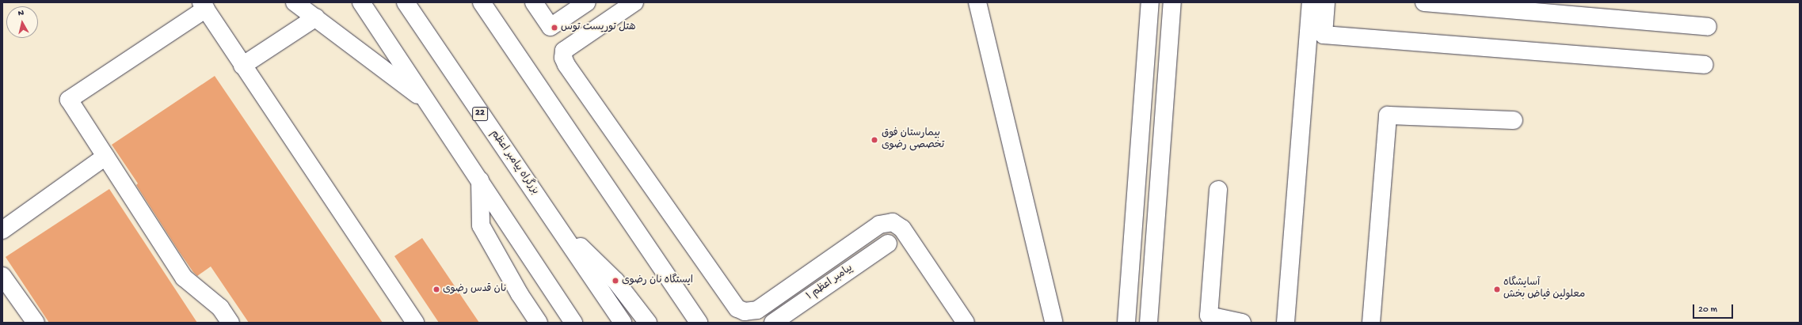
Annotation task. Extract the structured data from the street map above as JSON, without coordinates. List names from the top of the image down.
{
  "streets": {
    "main road": ["22", "بزرگراه پیامبر اعظم", "پیامبر اعظم ۱"]
  },
  "places": [
    "هتل توریست توس",
    "بیمارستان فوق تخصصی رضوی",
    "ایستگاه نان رضوی",
    "نان قدس رضوی",
    "آسایشگاه معلولین فیاض بخش"
  ],
  "scale_bar": "20 m",
  "north": "top"
}
